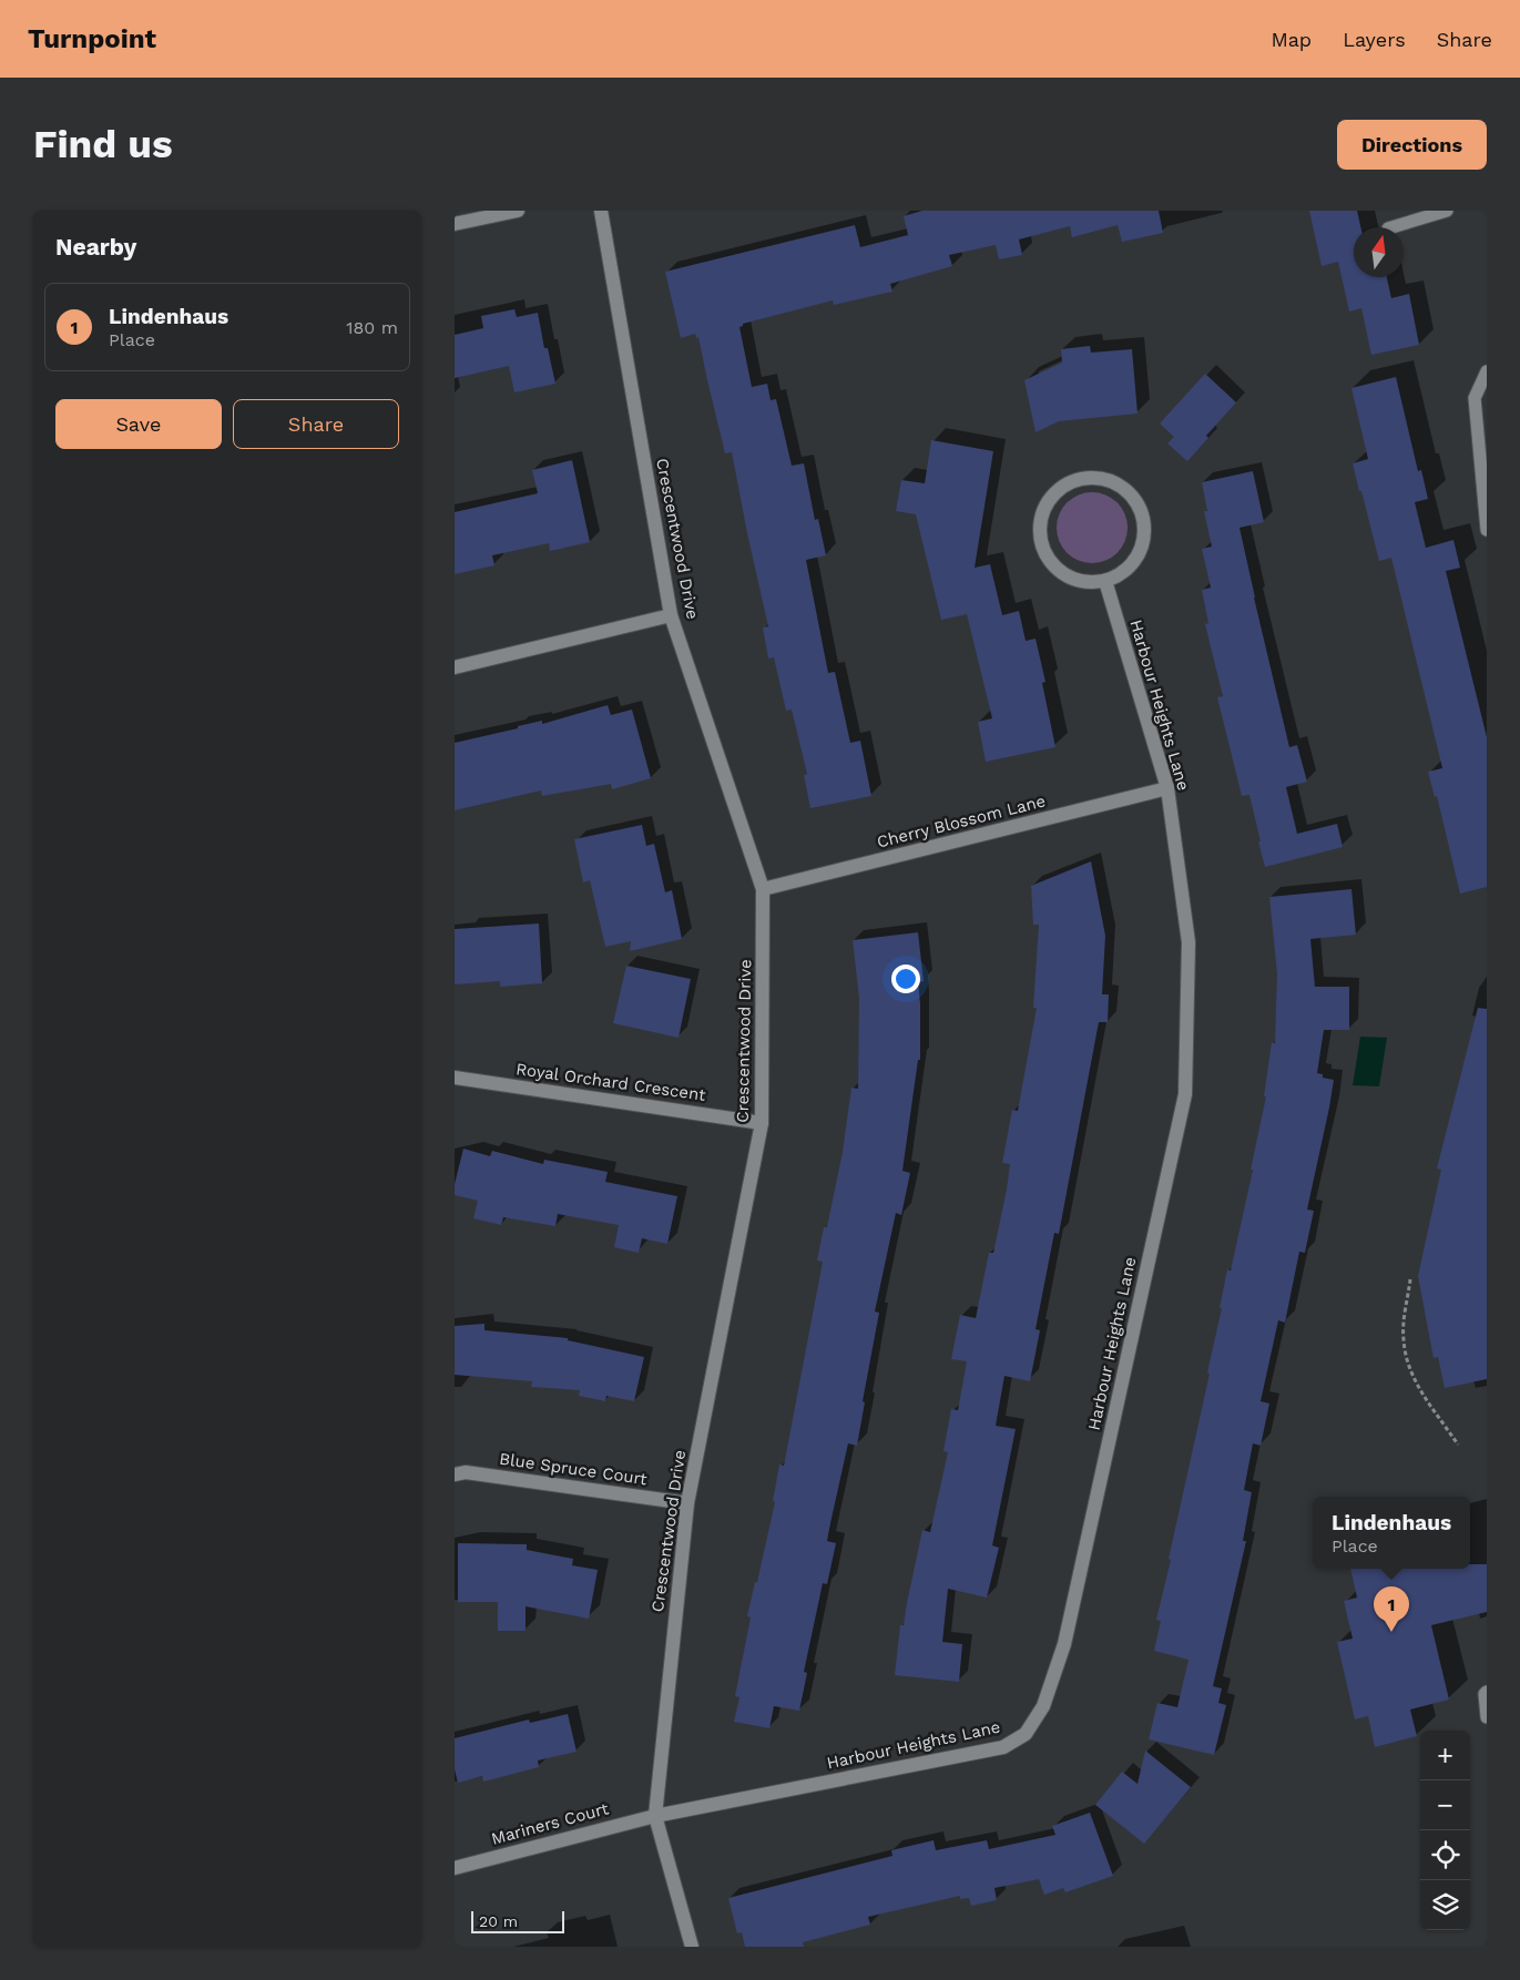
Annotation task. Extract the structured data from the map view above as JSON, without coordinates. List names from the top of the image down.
{
  "streets": {
    "street": [
      "Crescentwood Drive",
      "Harbour Heights Lane",
      "Cherry Blossom Lane",
      "Royal Orchard Crescent",
      "Blue Spruce Court",
      "Mariners Court"
    ]
  },
  "crossings": [
    ["Crescentwood Drive", "Harbour Heights Lane"],
    ["Crescentwood Drive", "Cherry Blossom Lane"],
    ["Crescentwood Drive", "Royal Orchard Crescent"],
    ["Crescentwood Drive", "Blue Spruce Court"],
    ["Crescentwood Drive", "Mariners Court"],
    ["Harbour Heights Lane", "Cherry Blossom Lane"],
    ["Harbour Heights Lane", "Mariners Court"]
  ],
  "scale_bar": "20 m",
  "north": "top",
  "page": {
    "header": "Turnpoint",
    "nav": ["Map", "Layers", "Share"],
    "buttons": [
      "Directions",
      ["Save", "Share"]
    ],
    "title": "Find us",
    "heading": "Nearby",
    "list": [
      {
        "mark": "1",
        "name": "Lindenhaus",
        "note": "Place",
        "value": "180 m"
      }
    ],
    "popup": ["Lindenhaus", "Place"],
    "pins": "1",
    "map_buttons": ["+", "−"],
    "scale": "20 m"
  }
}
